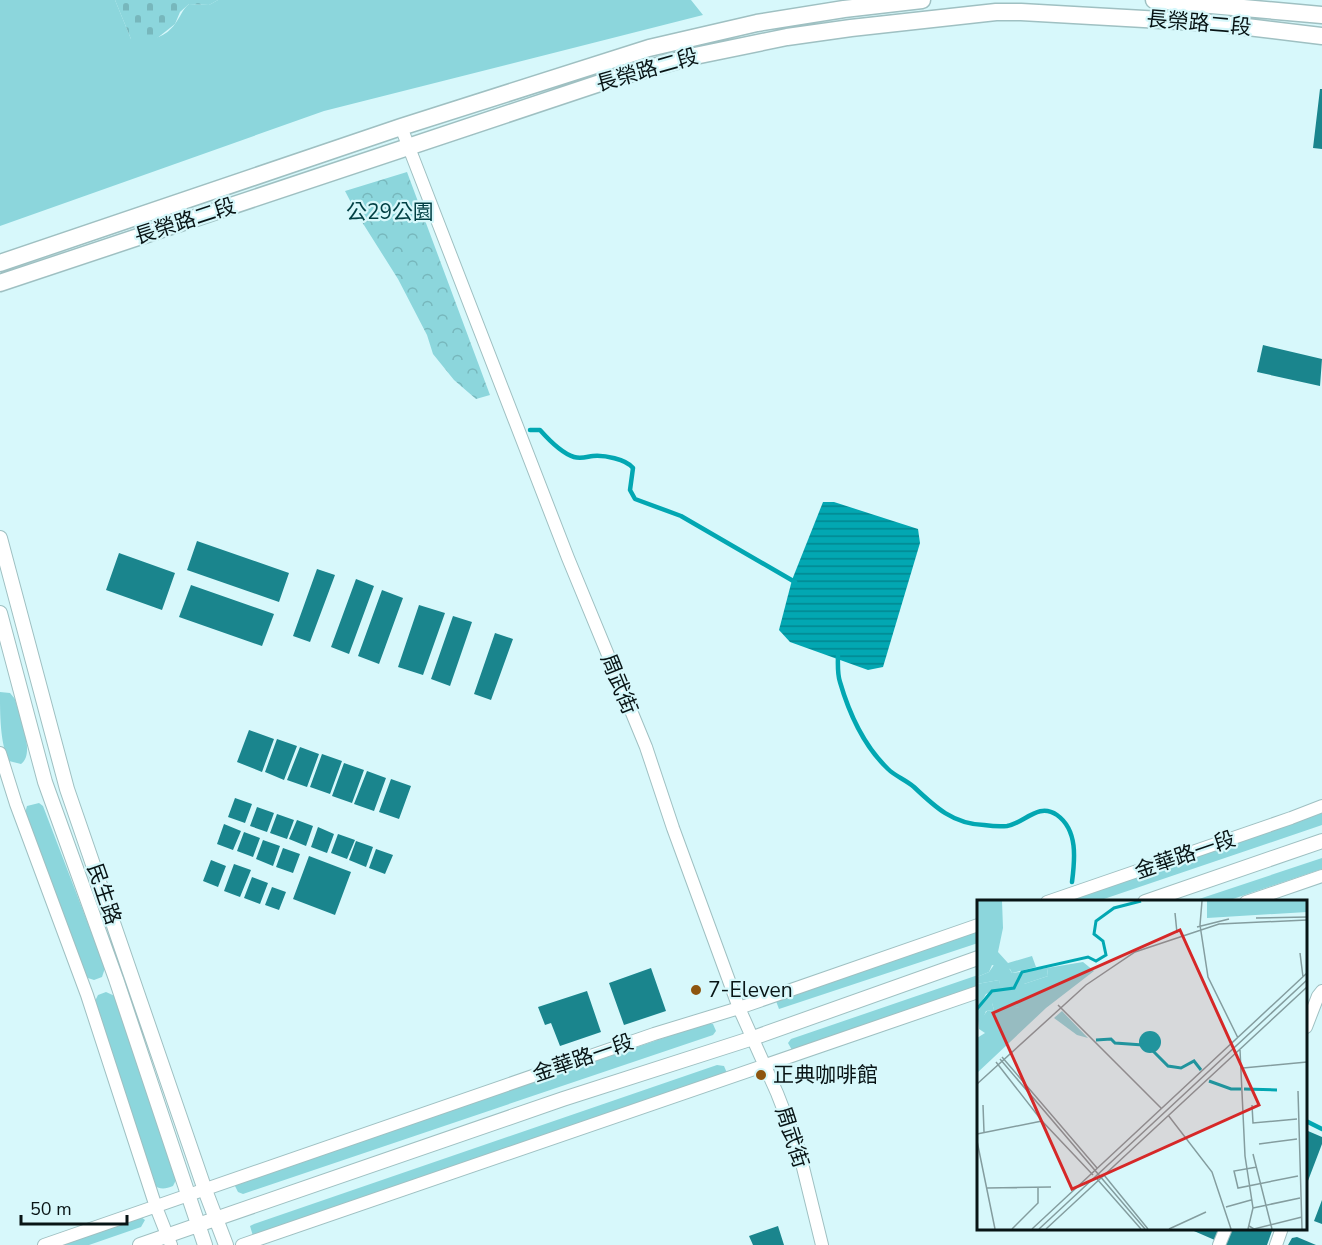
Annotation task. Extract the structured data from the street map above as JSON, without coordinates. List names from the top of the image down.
{
  "streets": {
    "main road": ["長榮路二段"],
    "street": ["周武街", "金華路一段", "民生路"]
  },
  "crossings": [
    ["長榮路二段", "周武街"],
    ["周武街", "金華路一段"],
    ["金華路一段", "民生路"]
  ],
  "parks": ["公29公園"],
  "places": ["7-Eleven", "正典咖啡館"],
  "scale_bar": "50 m"
}
